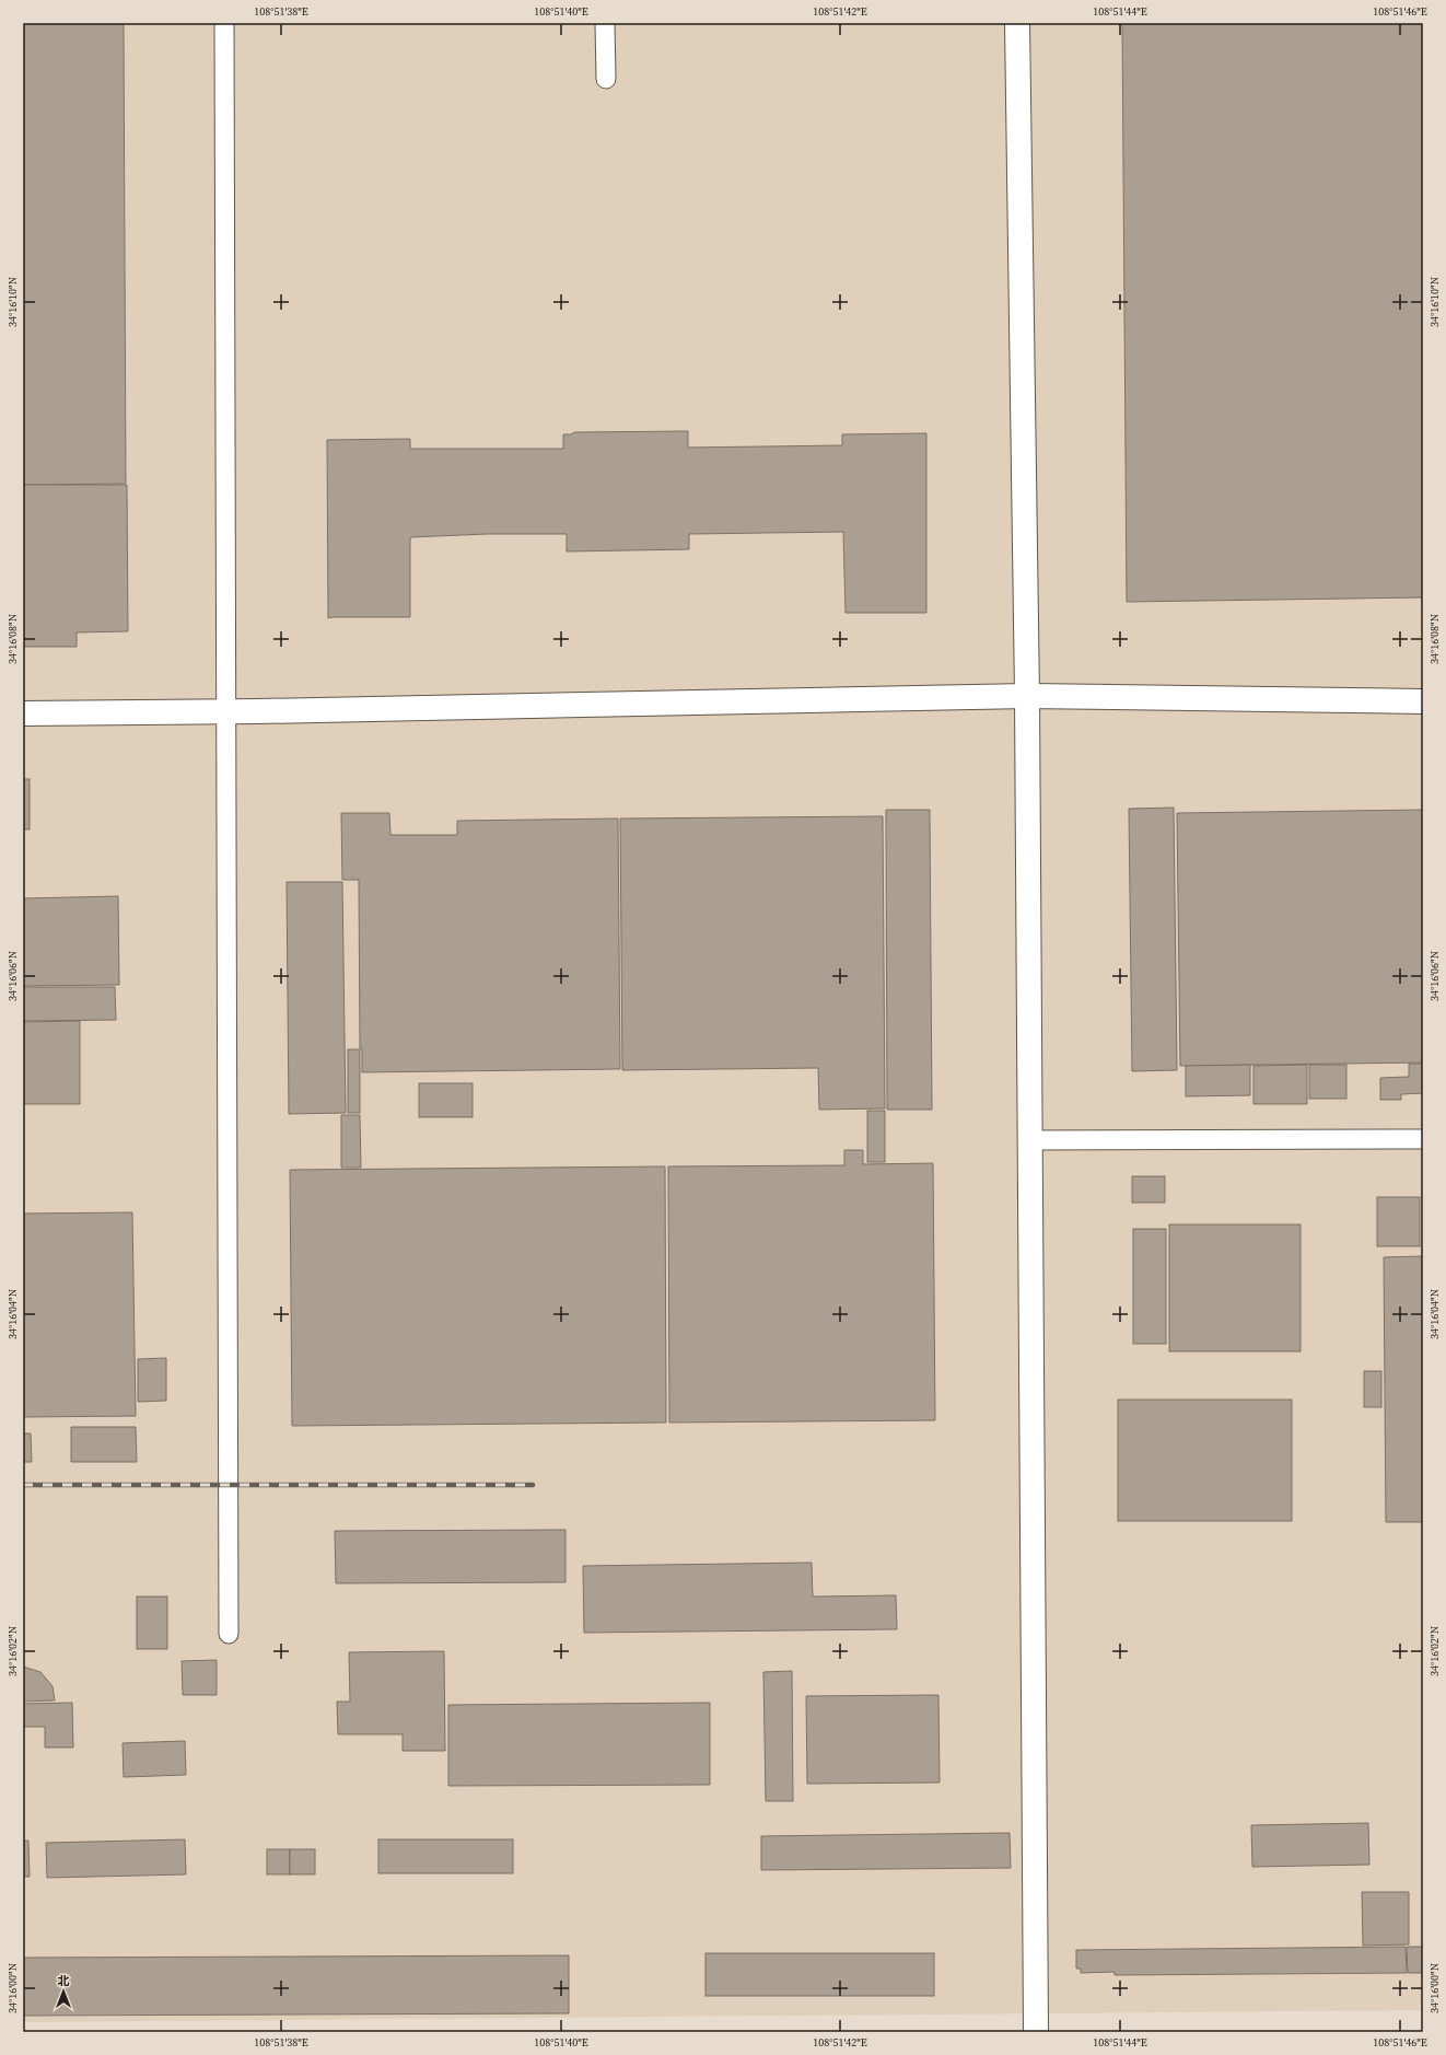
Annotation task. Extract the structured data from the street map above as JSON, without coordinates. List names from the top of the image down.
{
  "north": "top",
  "coordinates": [
    "108°51'38\"E",
    "108°51'40\"E",
    "108°51'42\"E",
    "108°51'44\"E",
    "108°51'46\"E",
    "34°16'10\"N",
    "34°16'08\"N",
    "34°16'06\"N",
    "34°16'04\"N",
    "34°16'02\"N",
    "34°16'00\"N"
  ]
}
